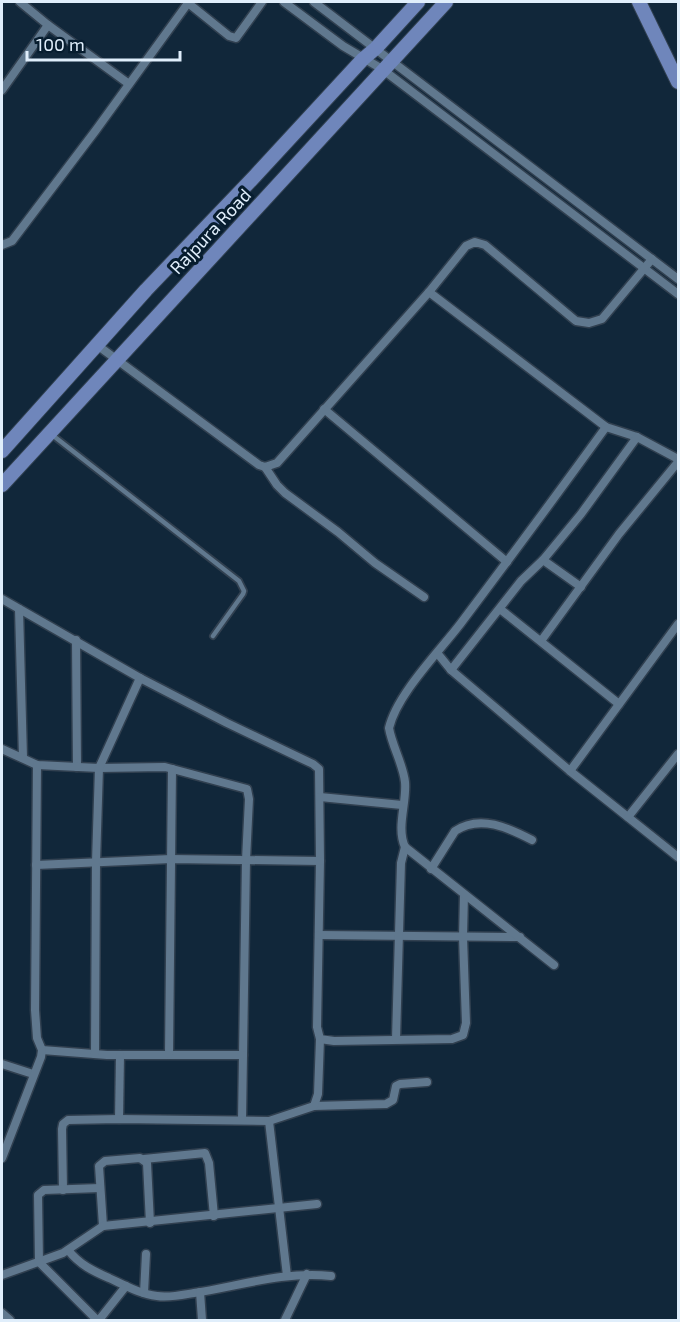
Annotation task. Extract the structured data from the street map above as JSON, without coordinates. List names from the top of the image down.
{
  "streets": {
    "main road": ["Rajpura Road"]
  },
  "scale_bar": "100 m"
}
